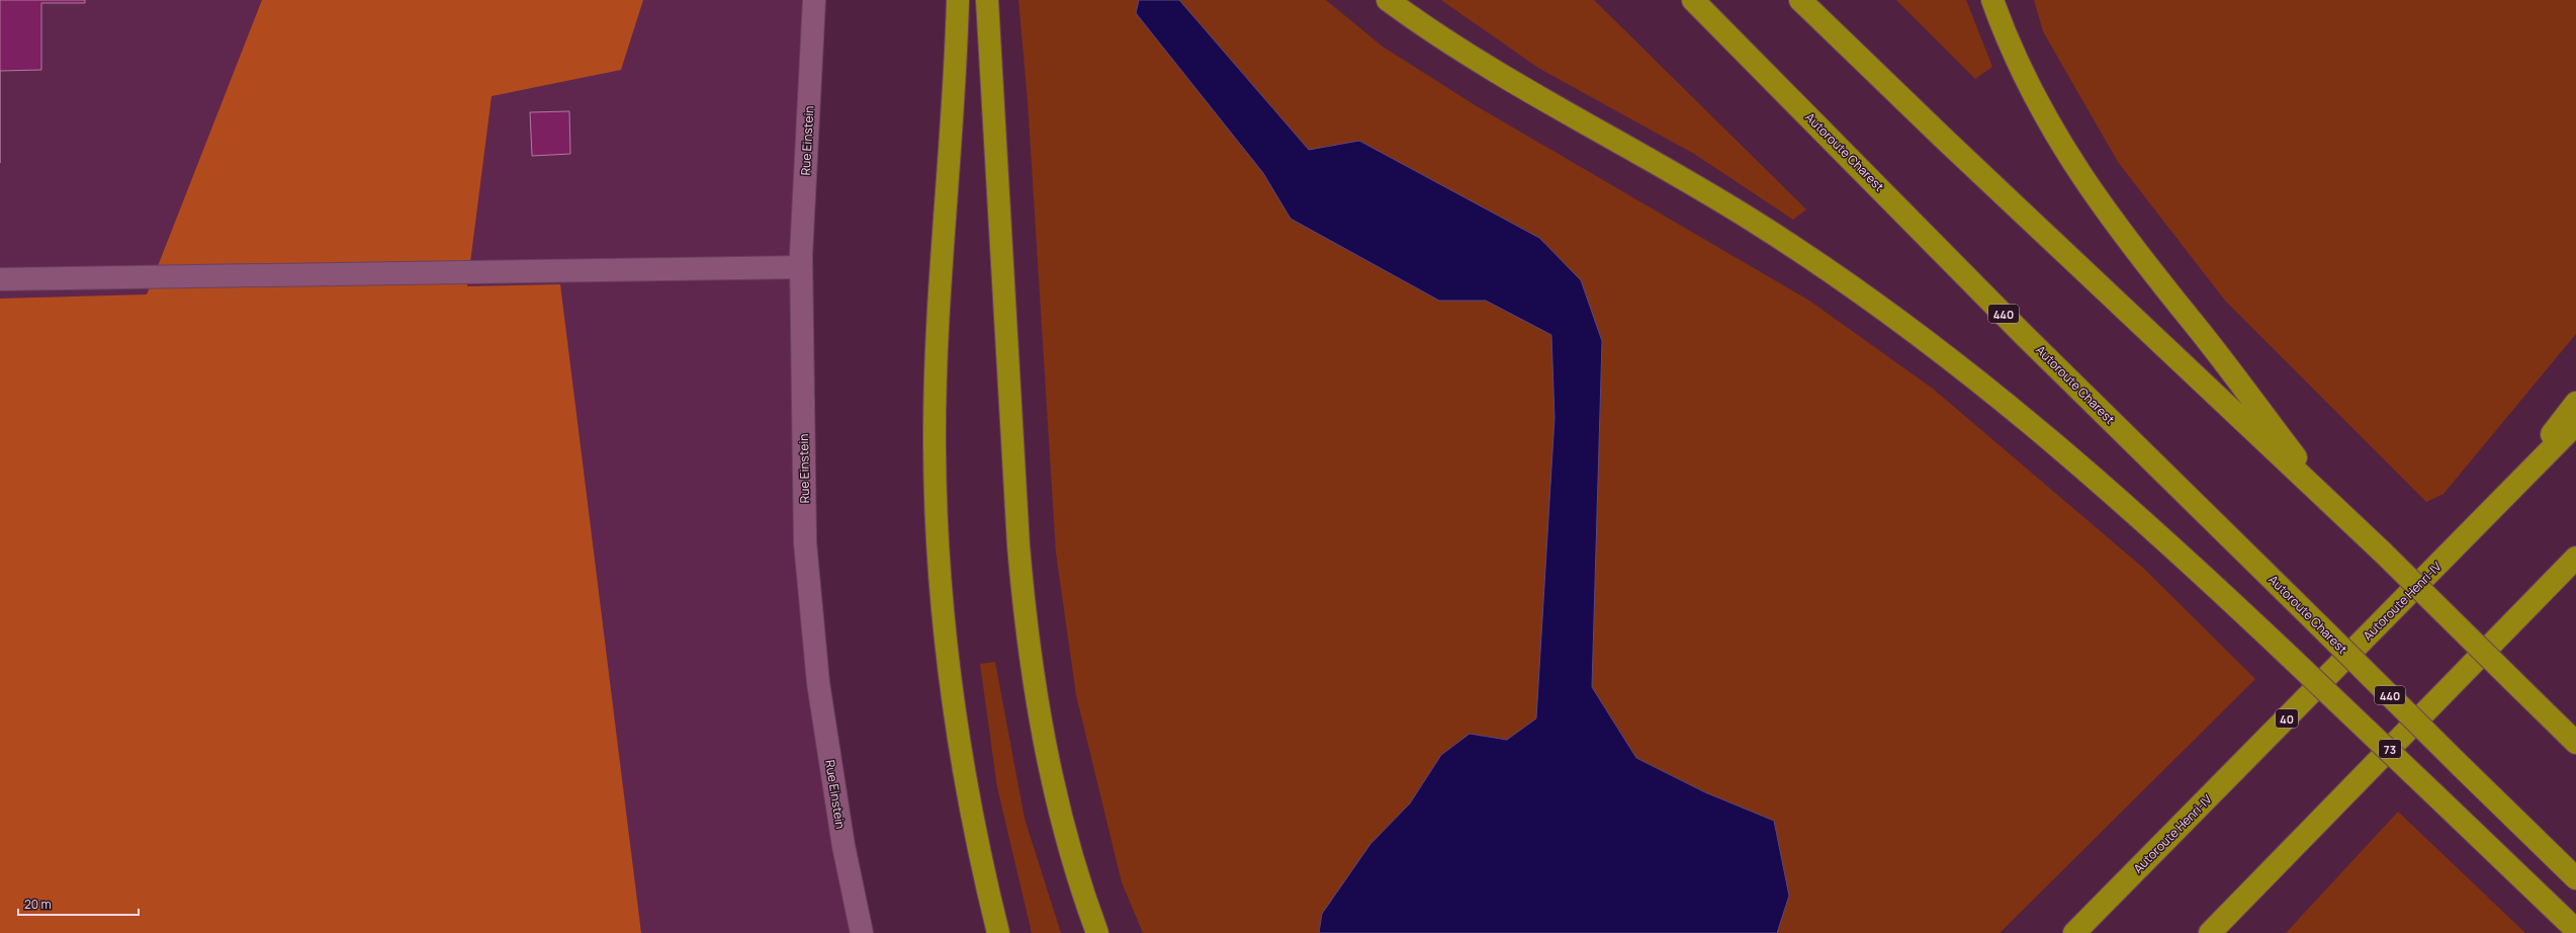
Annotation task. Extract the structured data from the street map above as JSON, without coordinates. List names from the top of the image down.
{
  "streets": {
    "highway": [
      "Autoroute Charest",
      "440",
      "Autoroute Henri-IV",
      "40",
      "73"
    ],
    "street": ["Rue Einstein"]
  },
  "scale_bar": "20 m"
}
